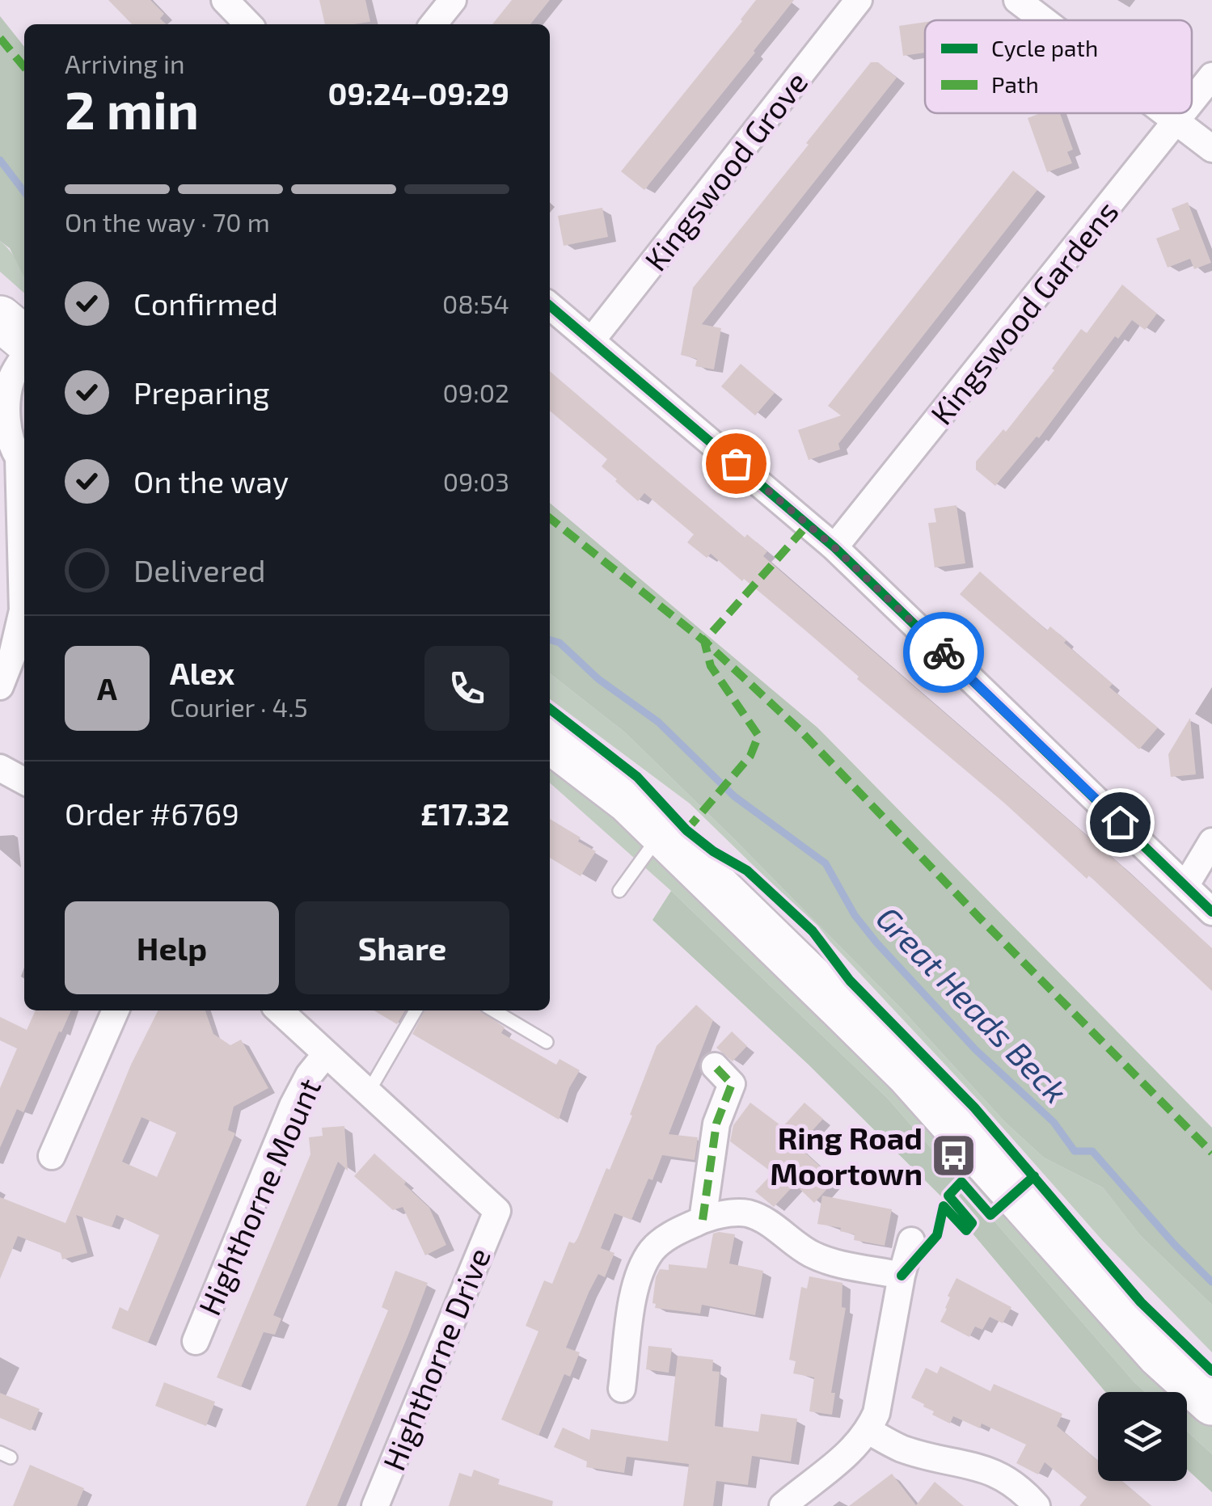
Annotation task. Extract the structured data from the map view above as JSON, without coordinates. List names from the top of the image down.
{
  "streets": {
    "street": [
      "Kingswood Grove",
      "Kingswood Gardens",
      "Highthorne Mount",
      "Highthorne Drive"
    ]
  },
  "water": ["Great Heads Beck"],
  "places": {
    "bus stop": ["Ring Road Moortown"]
  },
  "legend": ["Cycle path", "Path"],
  "page": {
    "heading": ["2 min", "Arriving in", "09:24–09:29"],
    "panel": [
      "Alex",
      "Courier · 4.5",
      "Order #6769",
      "£17.32"
    ],
    "bar": "On the way · 70 m",
    "list": [
      ["Confirmed", "08:54"],
      ["Preparing", "09:02"],
      ["On the way", "09:03"],
      "Delivered"
    ],
    "round": "A",
    "buttons": ["Help", "Share"]
  }
}
